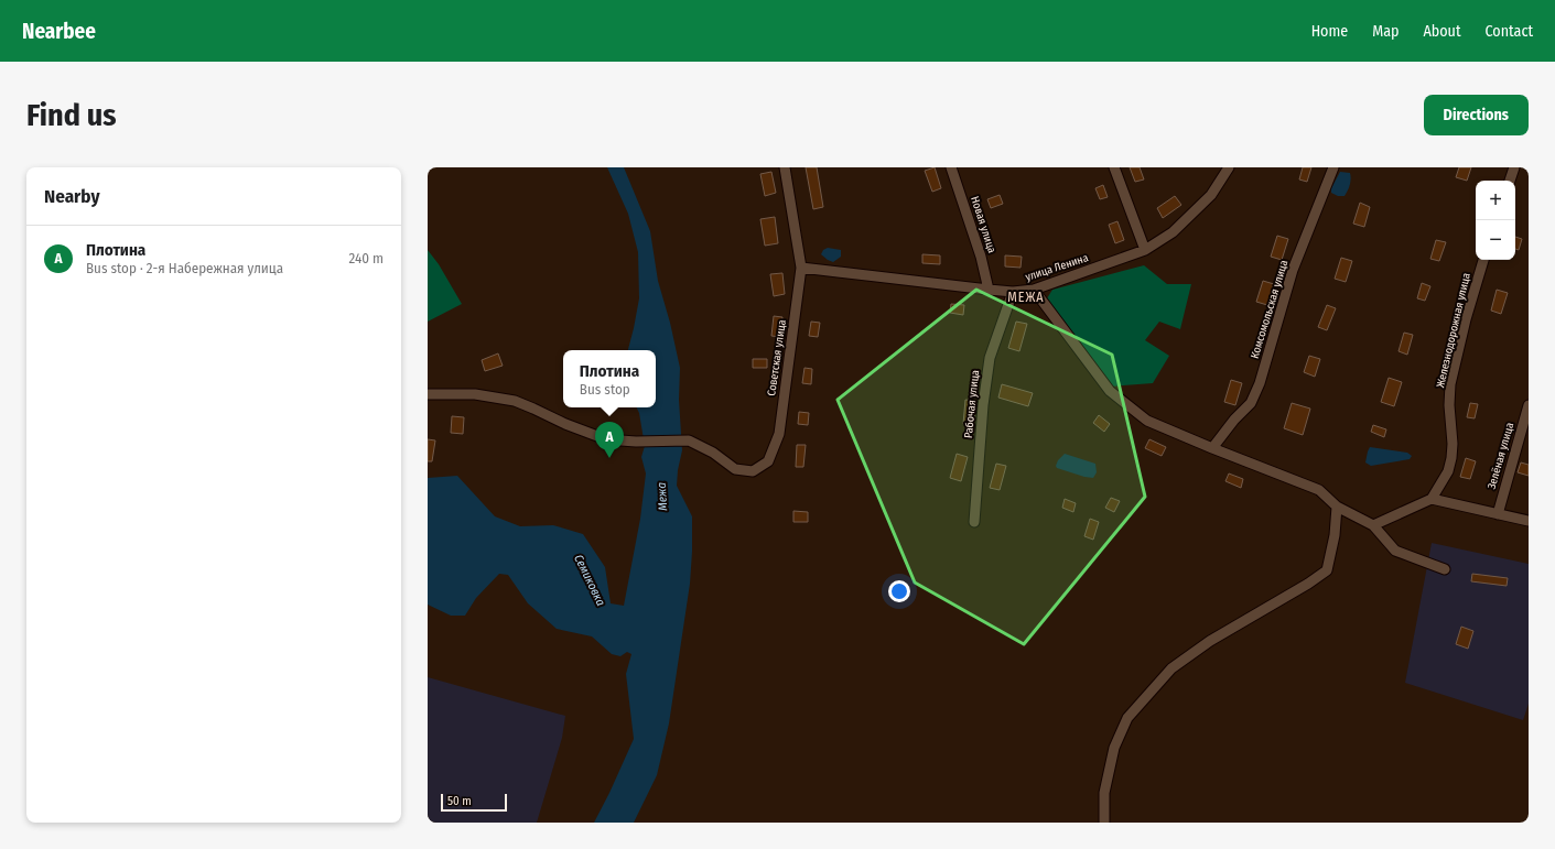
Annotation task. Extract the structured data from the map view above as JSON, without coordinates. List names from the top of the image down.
{
  "streets": {
    "street": [
      "Новая улица",
      "улица Ленина",
      "Комсомольская улица",
      "Железнодорожная улица",
      "Советская улица",
      "Рабочая улица",
      "Зелёная улица"
    ]
  },
  "crossings": [
    ["Новая улица", "улица Ленина"],
    ["улица Ленина", "Советская улица"],
    ["улица Ленина", "Рабочая улица"]
  ],
  "districts": ["МЕЖА"],
  "water": ["Межа", "Семиковка"],
  "scale_bar": "50 m",
  "page": {
    "header": "Nearbee",
    "nav": [
      "Home",
      "Map",
      "About",
      "Contact"
    ],
    "buttons": "Directions",
    "title": "Find us",
    "heading": "Nearby",
    "map_buttons": ["+", "−"],
    "list": [
      {
        "mark": "A",
        "name": "Плотина",
        "note": "Bus stop · 2-я Набережная улица",
        "value": "240 m"
      }
    ],
    "popup": ["Плотина", "Bus stop"],
    "pins": "A",
    "scale": "50 m"
  }
}
